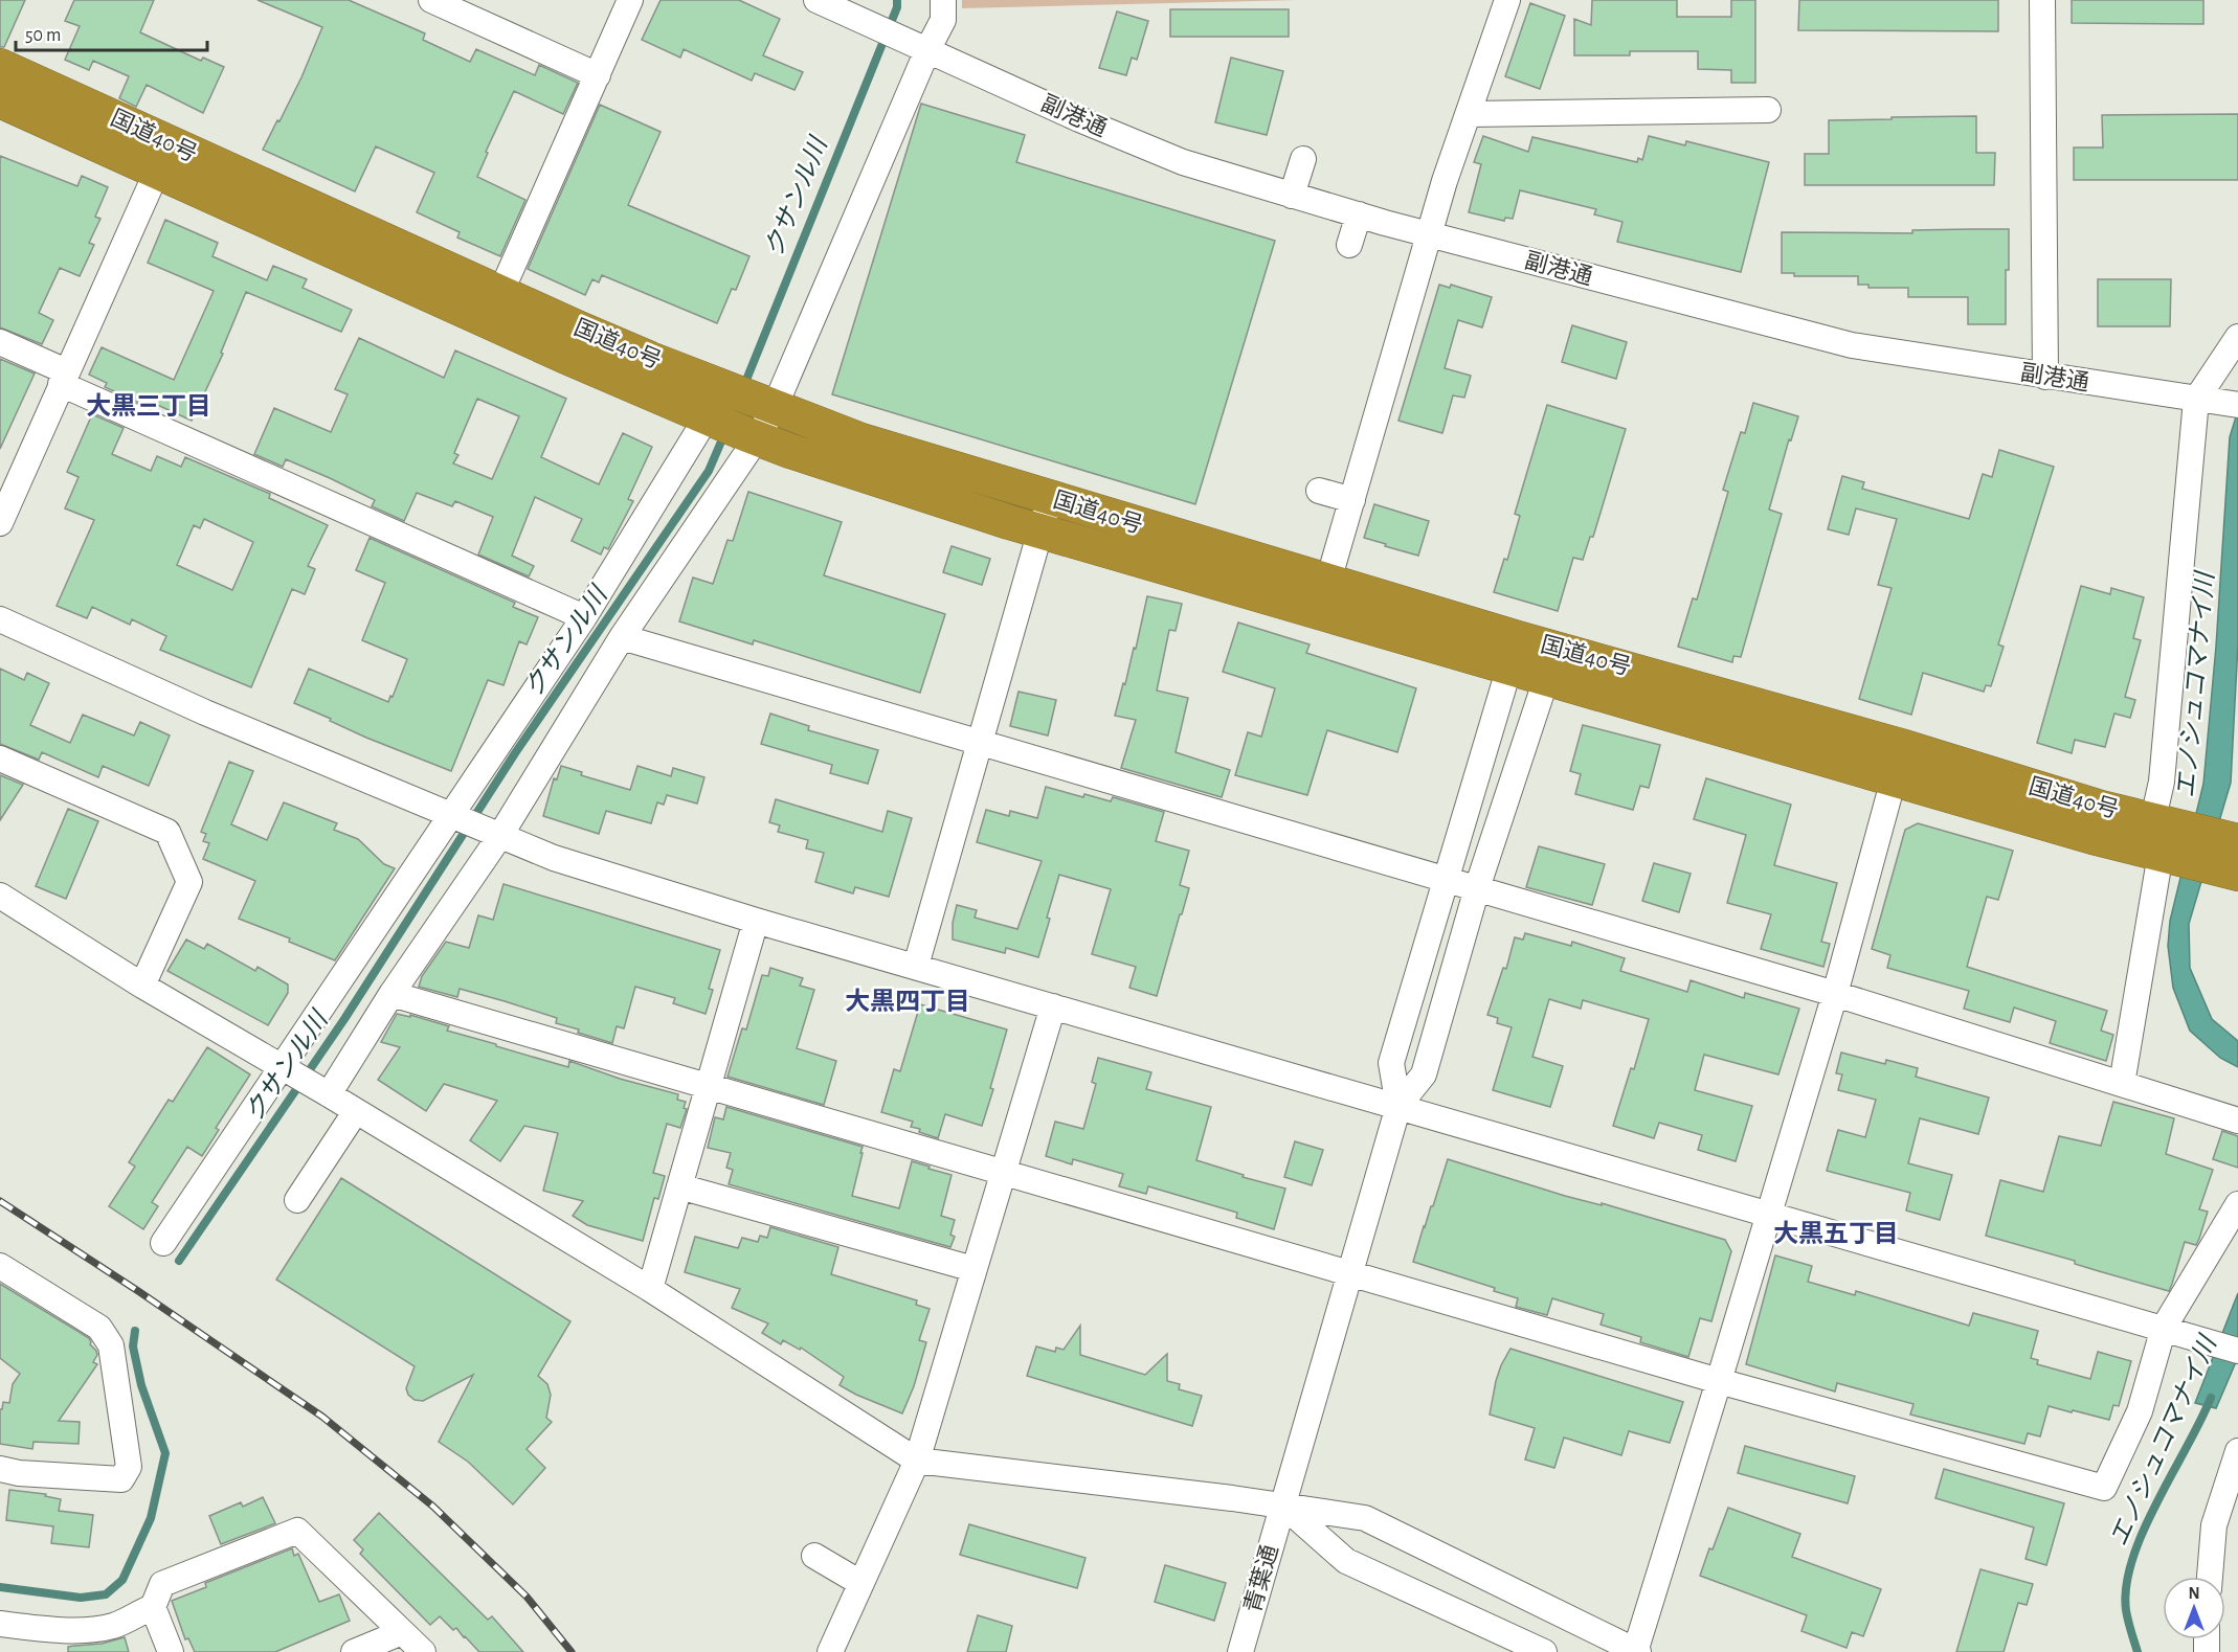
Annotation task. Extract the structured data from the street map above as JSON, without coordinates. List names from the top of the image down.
{
  "streets": {
    "highway": ["国道40号"],
    "street": ["副港通", "青葉通"]
  },
  "districts": ["大黒三丁目", "大黒四丁目", "大黒五丁目"],
  "water": ["クサンル川", "エノシュコマナイ川"],
  "scale_bar": "50 m",
  "north": "top"
}
